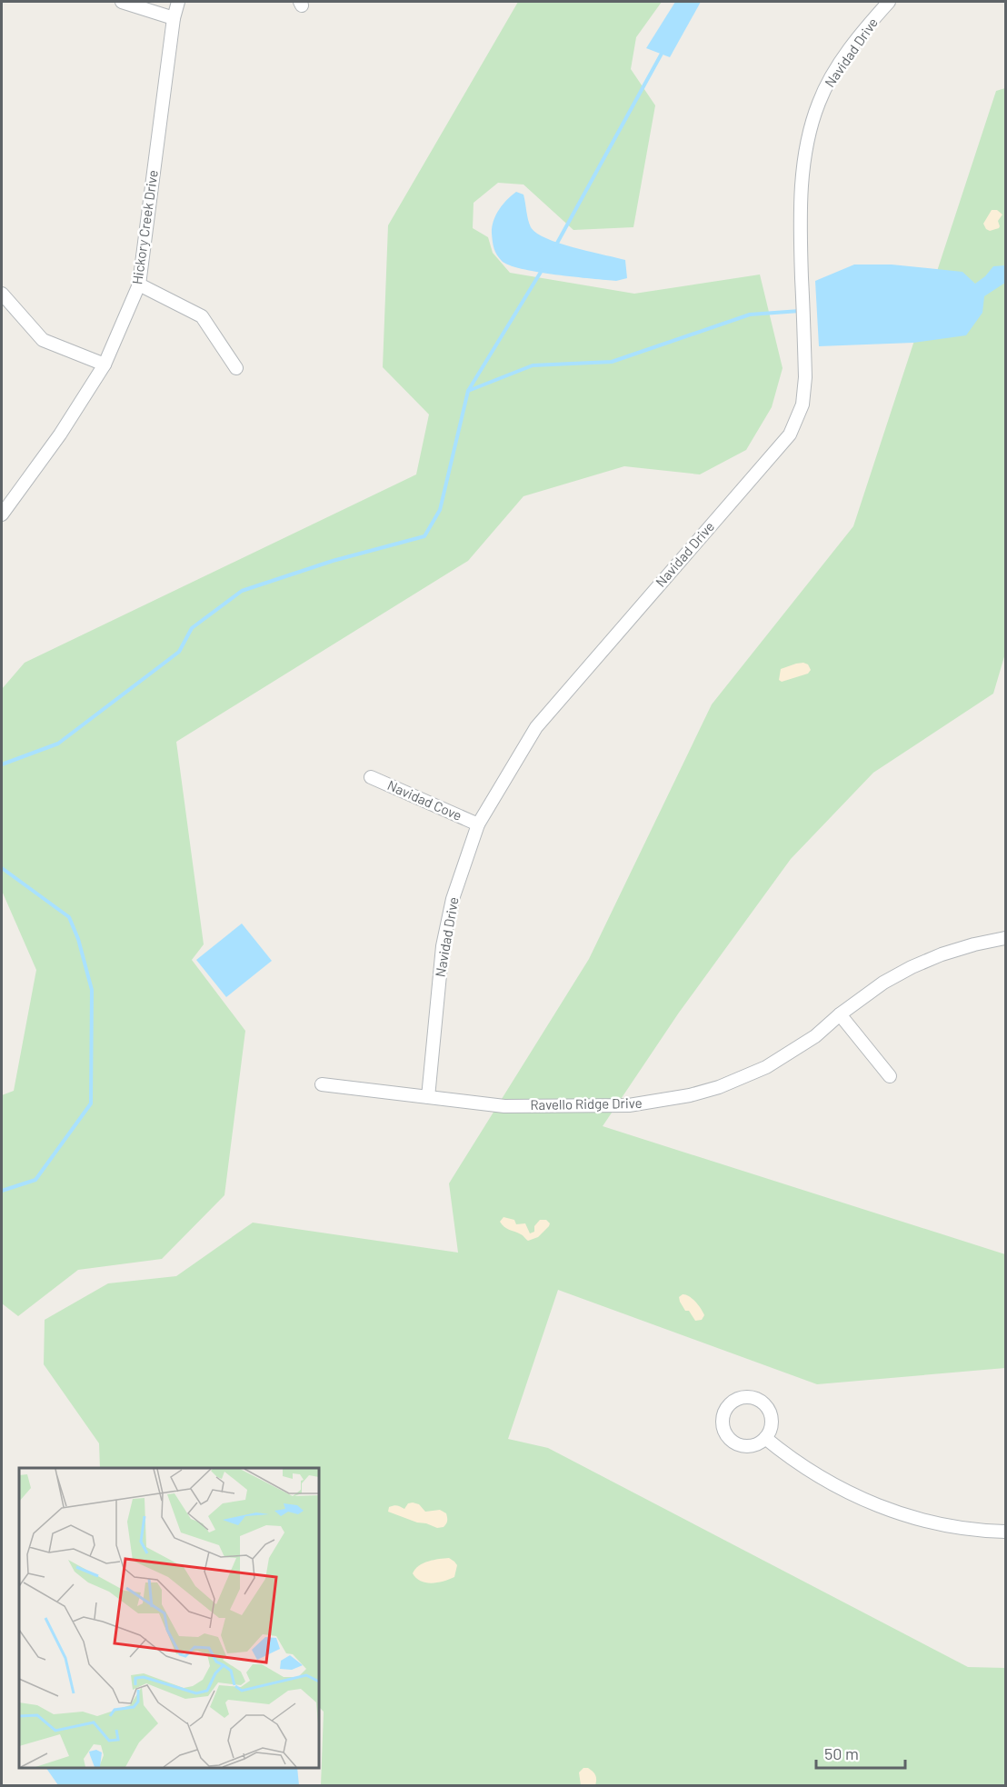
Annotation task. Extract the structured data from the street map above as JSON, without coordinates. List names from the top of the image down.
{
  "streets": {
    "street": [
      "Navidad Drive",
      "Hickory Creek Drive",
      "Navidad Cove",
      "Ravello Ridge Drive"
    ]
  },
  "crossings": [
    ["Navidad Drive", "Navidad Cove"],
    ["Navidad Drive", "Ravello Ridge Drive"]
  ],
  "scale_bar": "50 m"
}
